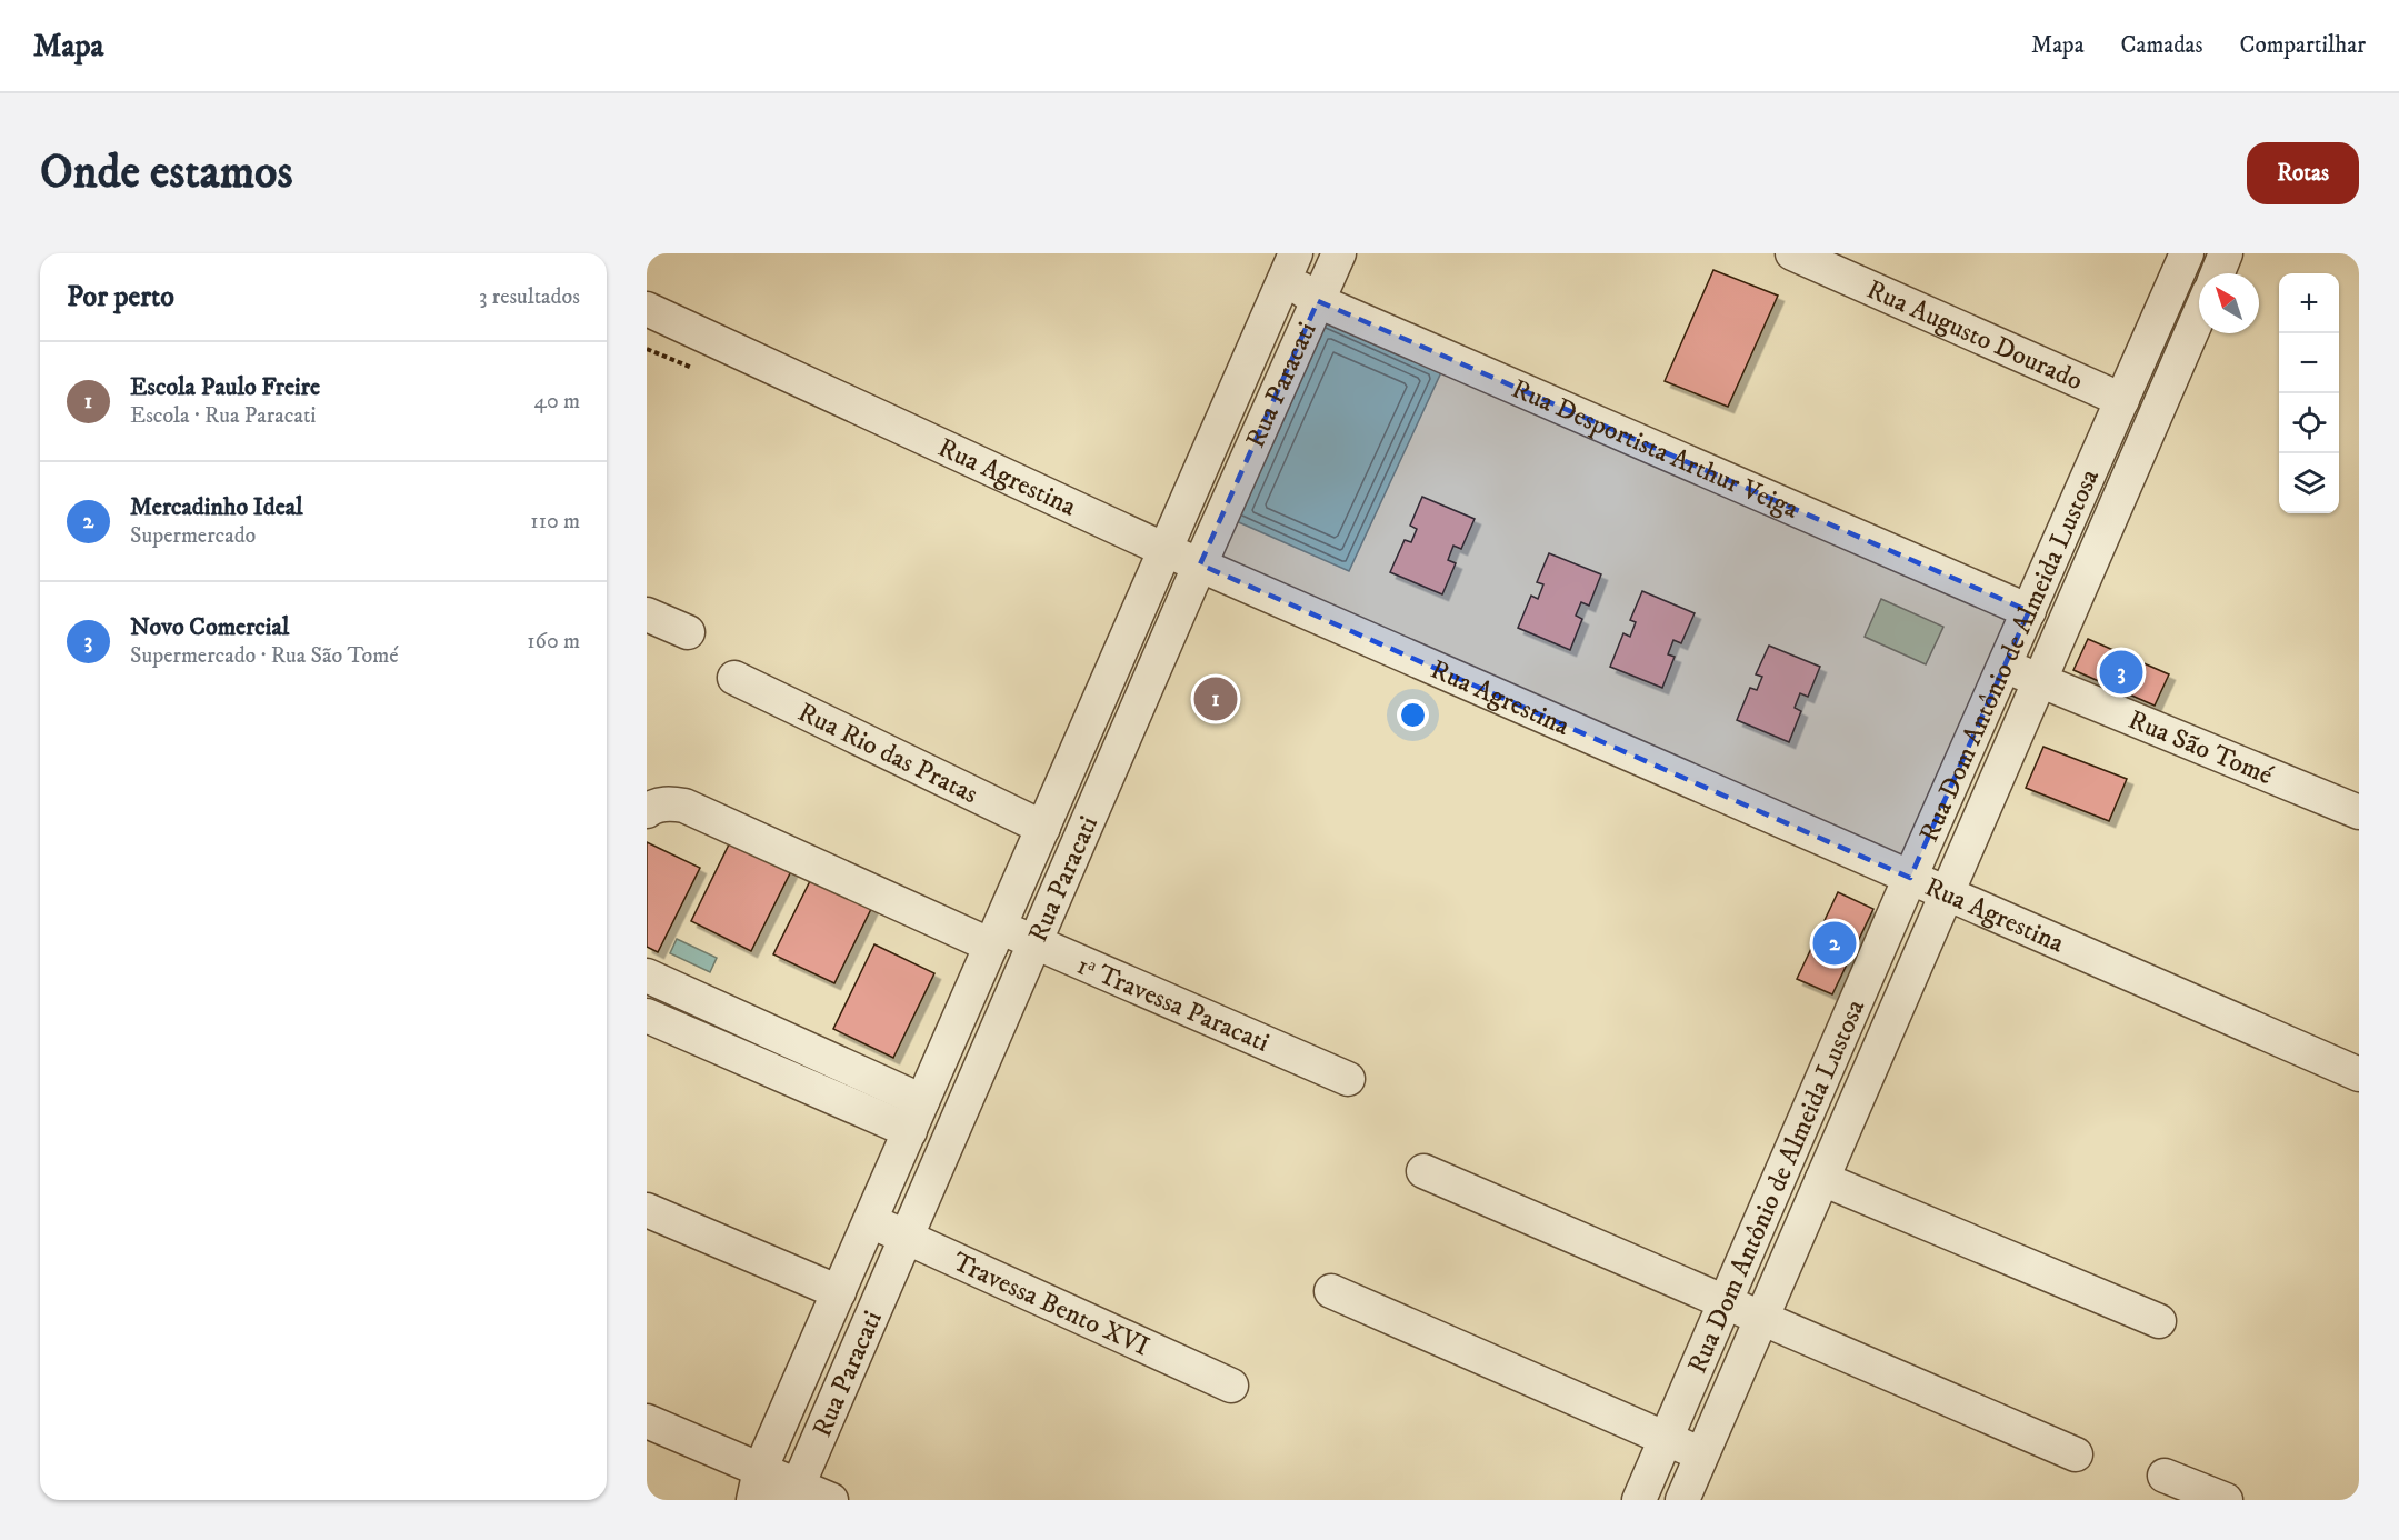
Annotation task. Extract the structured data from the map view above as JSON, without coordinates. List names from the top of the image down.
{
  "streets": {
    "street": [
      "Rua Augusto Dourado",
      "Rua Paracati",
      "Rua Desportista Arthur Veiga",
      "Rua Agrestina",
      "Rua Dom Antônio de Almeida Lustosa",
      "Rua São Tomé",
      "Rua Rio das Pratas",
      "1ᵃ Travessa Paracati",
      "Travessa Bento XVI"
    ]
  },
  "crossings": [
    ["Rua Augusto Dourado", "Rua Dom Antônio de Almeida Lustosa"],
    ["Rua Paracati", "Rua Desportista Arthur Veiga"],
    ["Rua Paracati", "Rua Agrestina"],
    ["Rua Paracati", "Rua Rio das Pratas"],
    ["Rua Paracati", "1ᵃ Travessa Paracati"],
    ["Rua Paracati", "Travessa Bento XVI"],
    ["Rua Desportista Arthur Veiga", "Rua Dom Antônio de Almeida Lustosa"],
    ["Rua Agrestina", "Rua Dom Antônio de Almeida Lustosa"],
    ["Rua Dom Antônio de Almeida Lustosa", "Rua São Tomé"]
  ],
  "north": "top left",
  "page": {
    "header": "Mapa",
    "nav": ["Mapa", "Camadas", "Compartilhar"],
    "buttons": "Rotas",
    "title": "Onde estamos",
    "heading": ["Por perto", "3 resultados"],
    "map_buttons": ["+", "−"],
    "list": [
      {
        "mark": "1",
        "name": "Escola Paulo Freire",
        "note": "Escola · Rua Paracati",
        "value": "40 m"
      },
      {
        "mark": "2",
        "name": "Mercadinho Ideal",
        "note": "Supermercado",
        "value": "110 m"
      },
      {
        "mark": "3",
        "name": "Novo Comercial",
        "note": "Supermercado · Rua São Tomé",
        "value": "160 m"
      }
    ],
    "pins": ["3", "1", "2"]
  }
}
